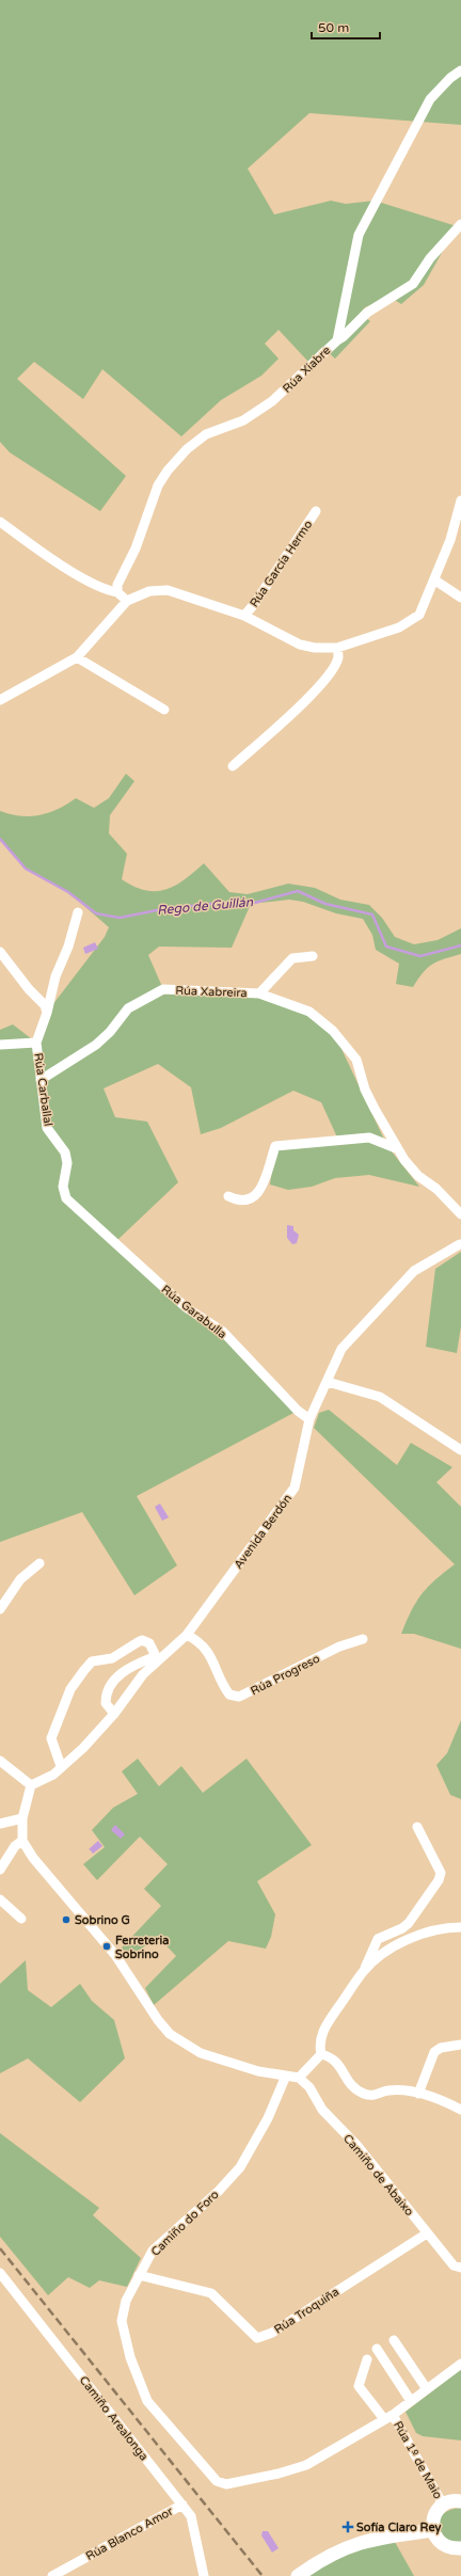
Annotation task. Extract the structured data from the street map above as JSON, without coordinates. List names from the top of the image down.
{
  "streets": {
    "street": [
      "Rúa Xiabre",
      "Rúa García Hermo",
      "Rúa Xabreira",
      "Rúa Carballal",
      "Rúa Garabulla",
      "Avenida Berdón",
      "Rúa Progreso",
      "Camiño de Abaixo",
      "Camiño do Foro",
      "Rúa Troquiña",
      "Camiño Arealonga",
      "Rúa 1º de Maio",
      "Rúa Blanco Amor"
    ]
  },
  "crossings": [
    ["Rúa Xabreira", "Rúa Carballal"],
    ["Rúa Carballal", "Rúa Garabulla"],
    ["Rúa Garabulla", "Avenida Berdón"],
    ["Avenida Berdón", "Rúa Progreso"],
    ["Camiño de Abaixo", "Rúa Troquiña"],
    ["Camiño do Foro", "Rúa Troquiña"],
    ["Camiño Arealonga", "Rúa Blanco Amor"]
  ],
  "water": ["Rego de Guillán"],
  "places": {
    "other": ["Sobrino G", "Ferreteria Sobrino"],
    "health": ["Sofía Claro Rey"]
  },
  "scale_bar": "50 m"
}
